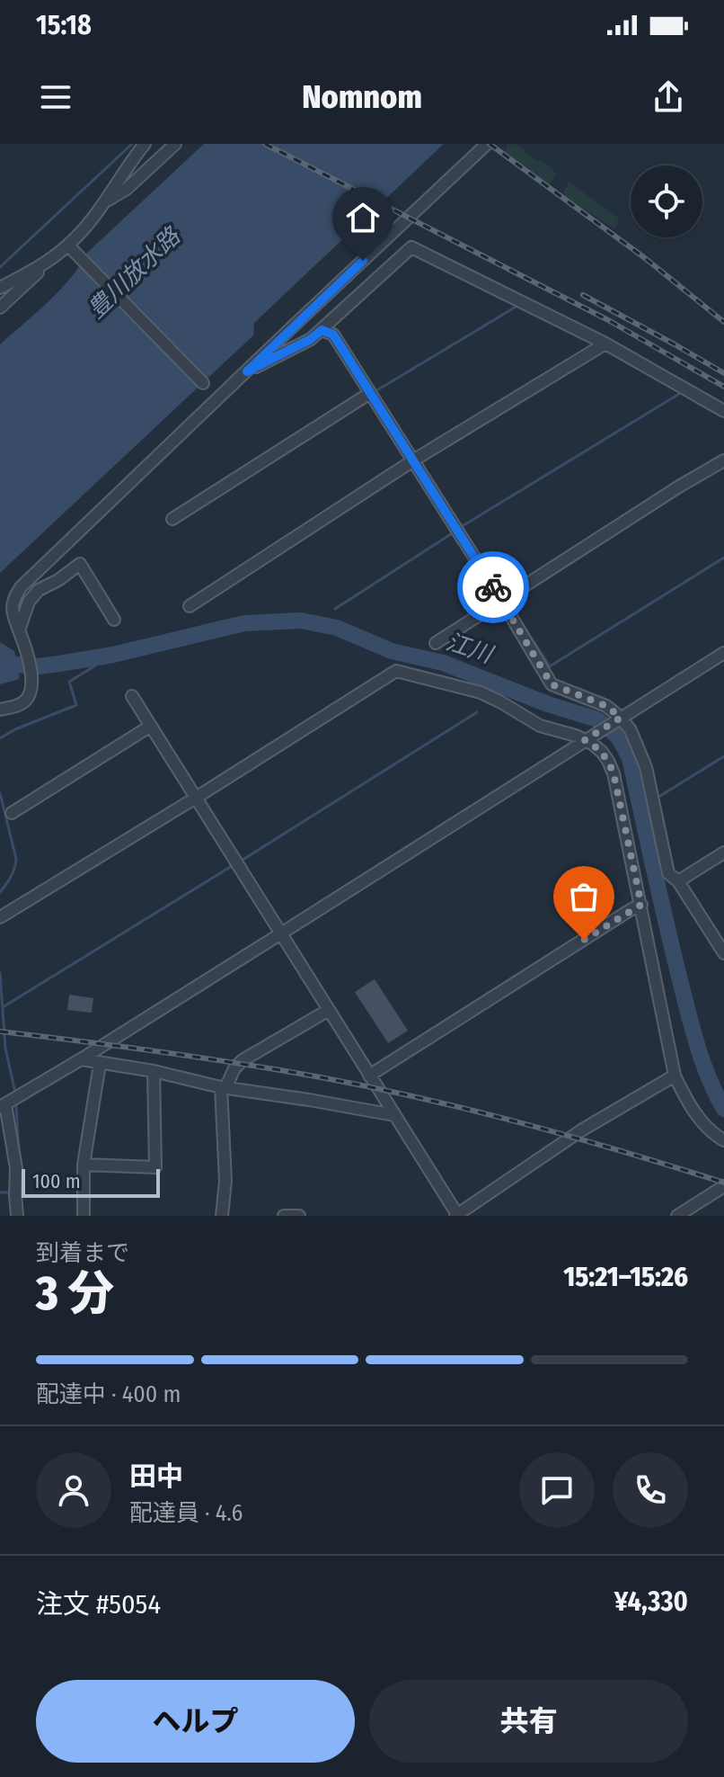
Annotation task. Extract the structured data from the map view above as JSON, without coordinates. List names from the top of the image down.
{
  "water": ["豊川放水路", "江川"],
  "scale_bar": "100 m",
  "page": {
    "status": "15:18",
    "header": "Nomnom",
    "scale": "100 m",
    "heading": ["3 分", "到着まで", "15:21–15:26"],
    "panel": [
      "田中",
      "配達員 · 4.6",
      "注文 #5054",
      "¥4,330"
    ],
    "bar": "配達中 · 400 m",
    "buttons": ["ヘルプ", "共有"]
  }
}
